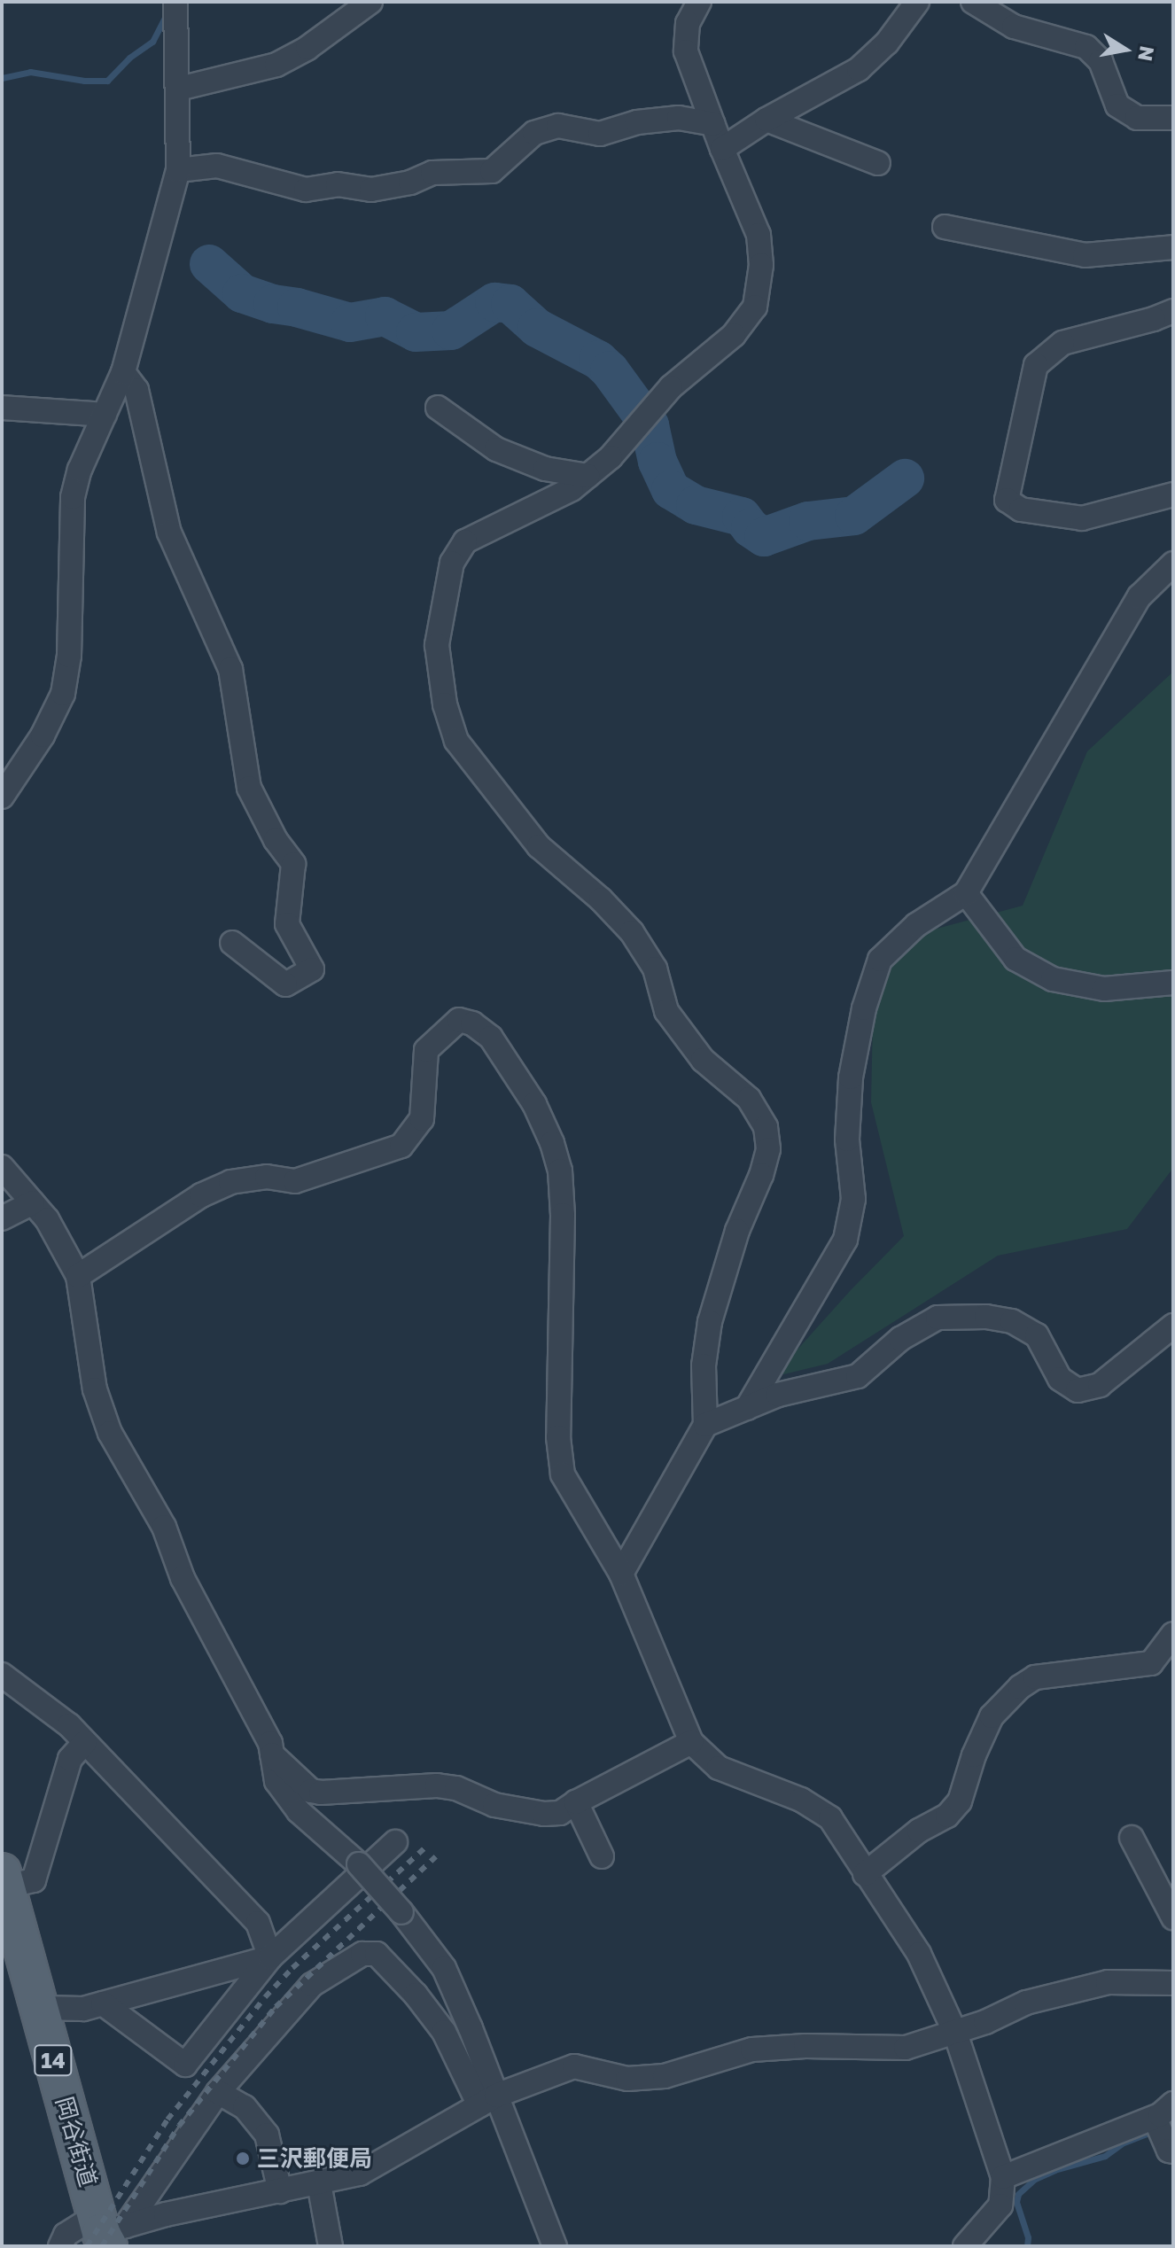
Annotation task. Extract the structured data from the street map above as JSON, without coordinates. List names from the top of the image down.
{
  "streets": {
    "main road": ["14", "岡谷街道"]
  },
  "places": ["三沢郵便局"],
  "north": "right"
}
